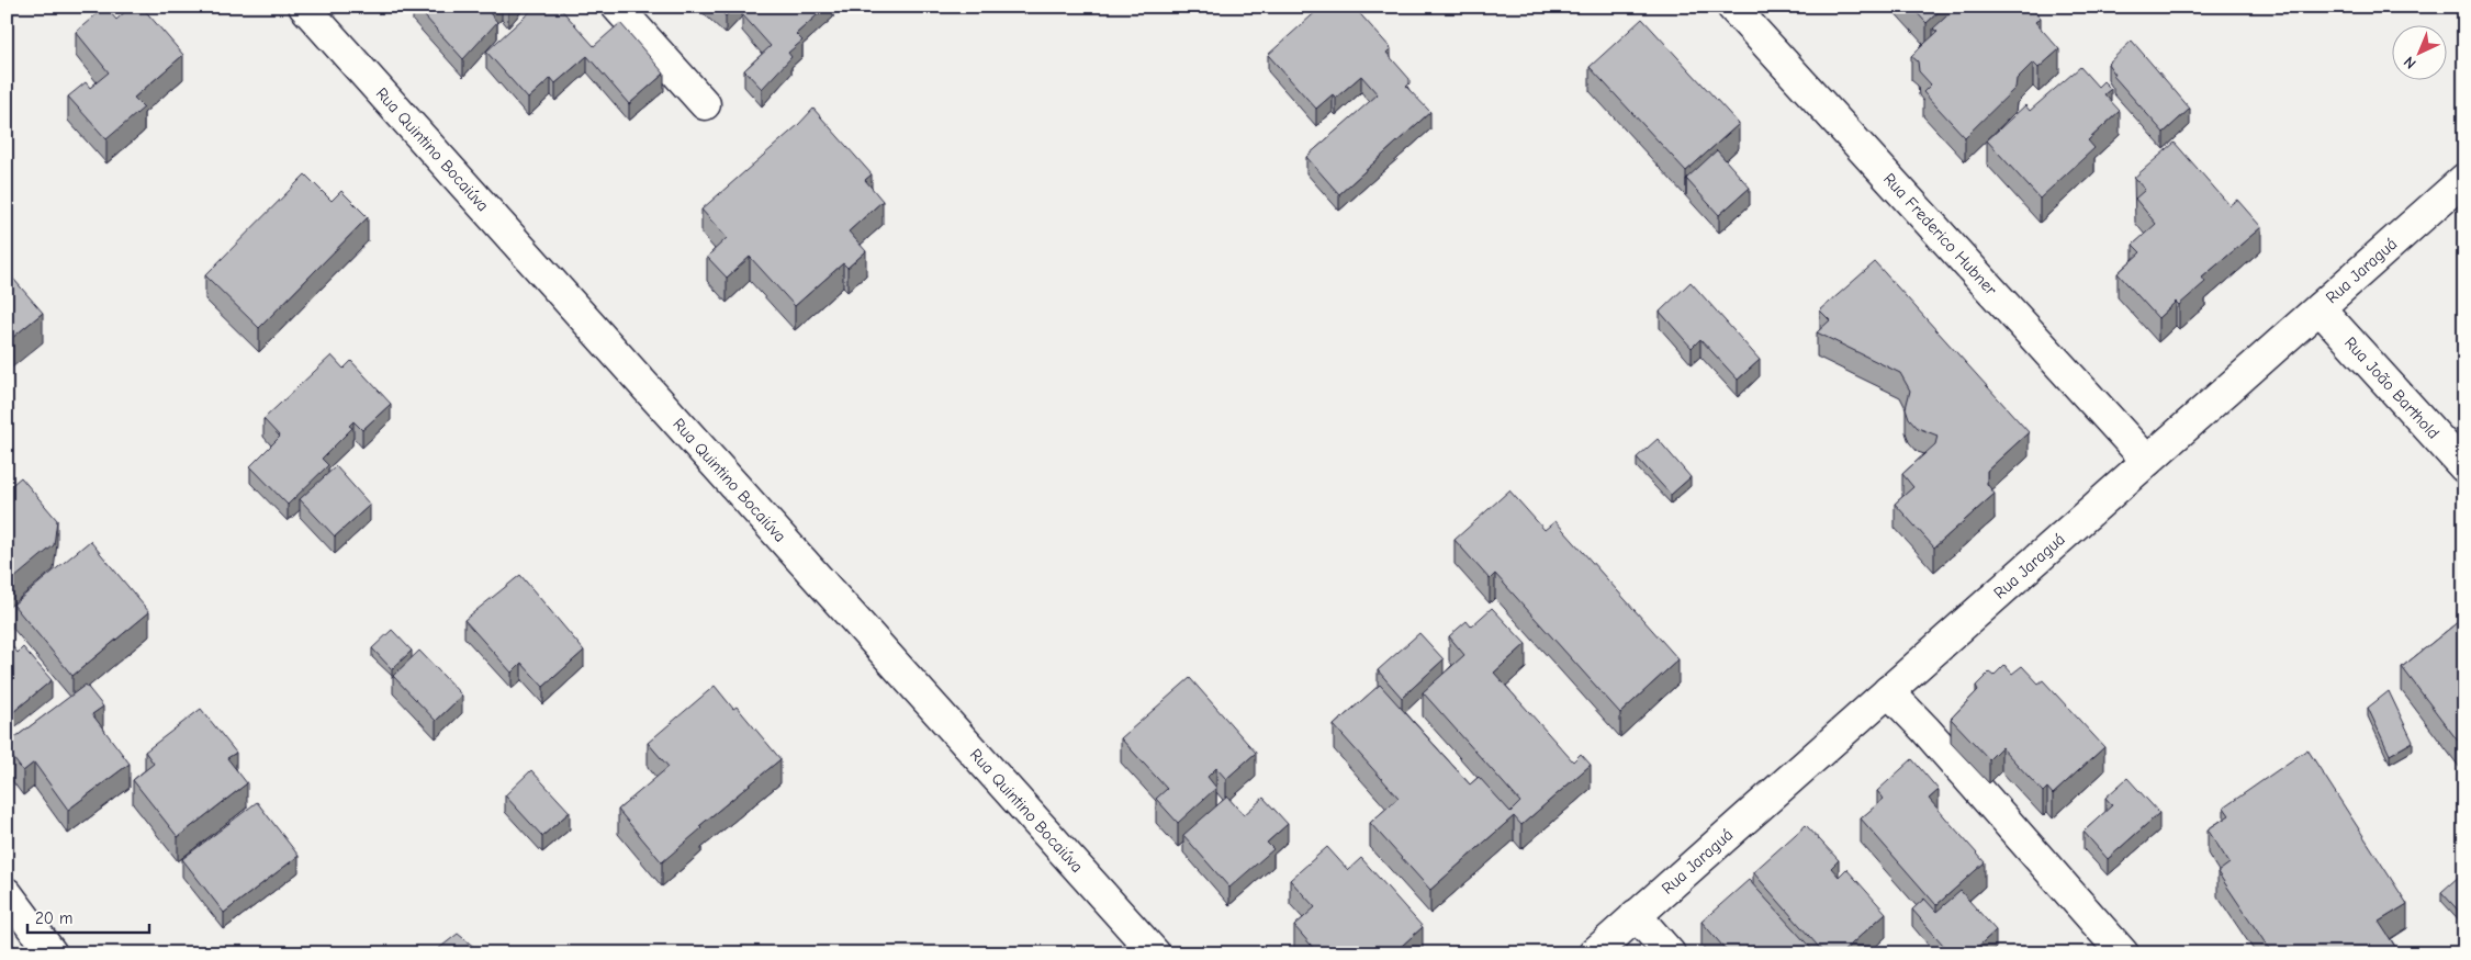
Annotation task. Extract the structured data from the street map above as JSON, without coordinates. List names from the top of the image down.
{
  "streets": {
    "street": [
      "Rua Quintino Bocaiúva",
      "Rua Frederico Hubner",
      "Rua Jaraguá",
      "Rua João Barthold"
    ]
  },
  "crossings": [
    ["Rua Frederico Hubner", "Rua Jaraguá"],
    ["Rua Jaraguá", "Rua João Barthold"]
  ],
  "scale_bar": "20 m",
  "north": "bottom left"
}
